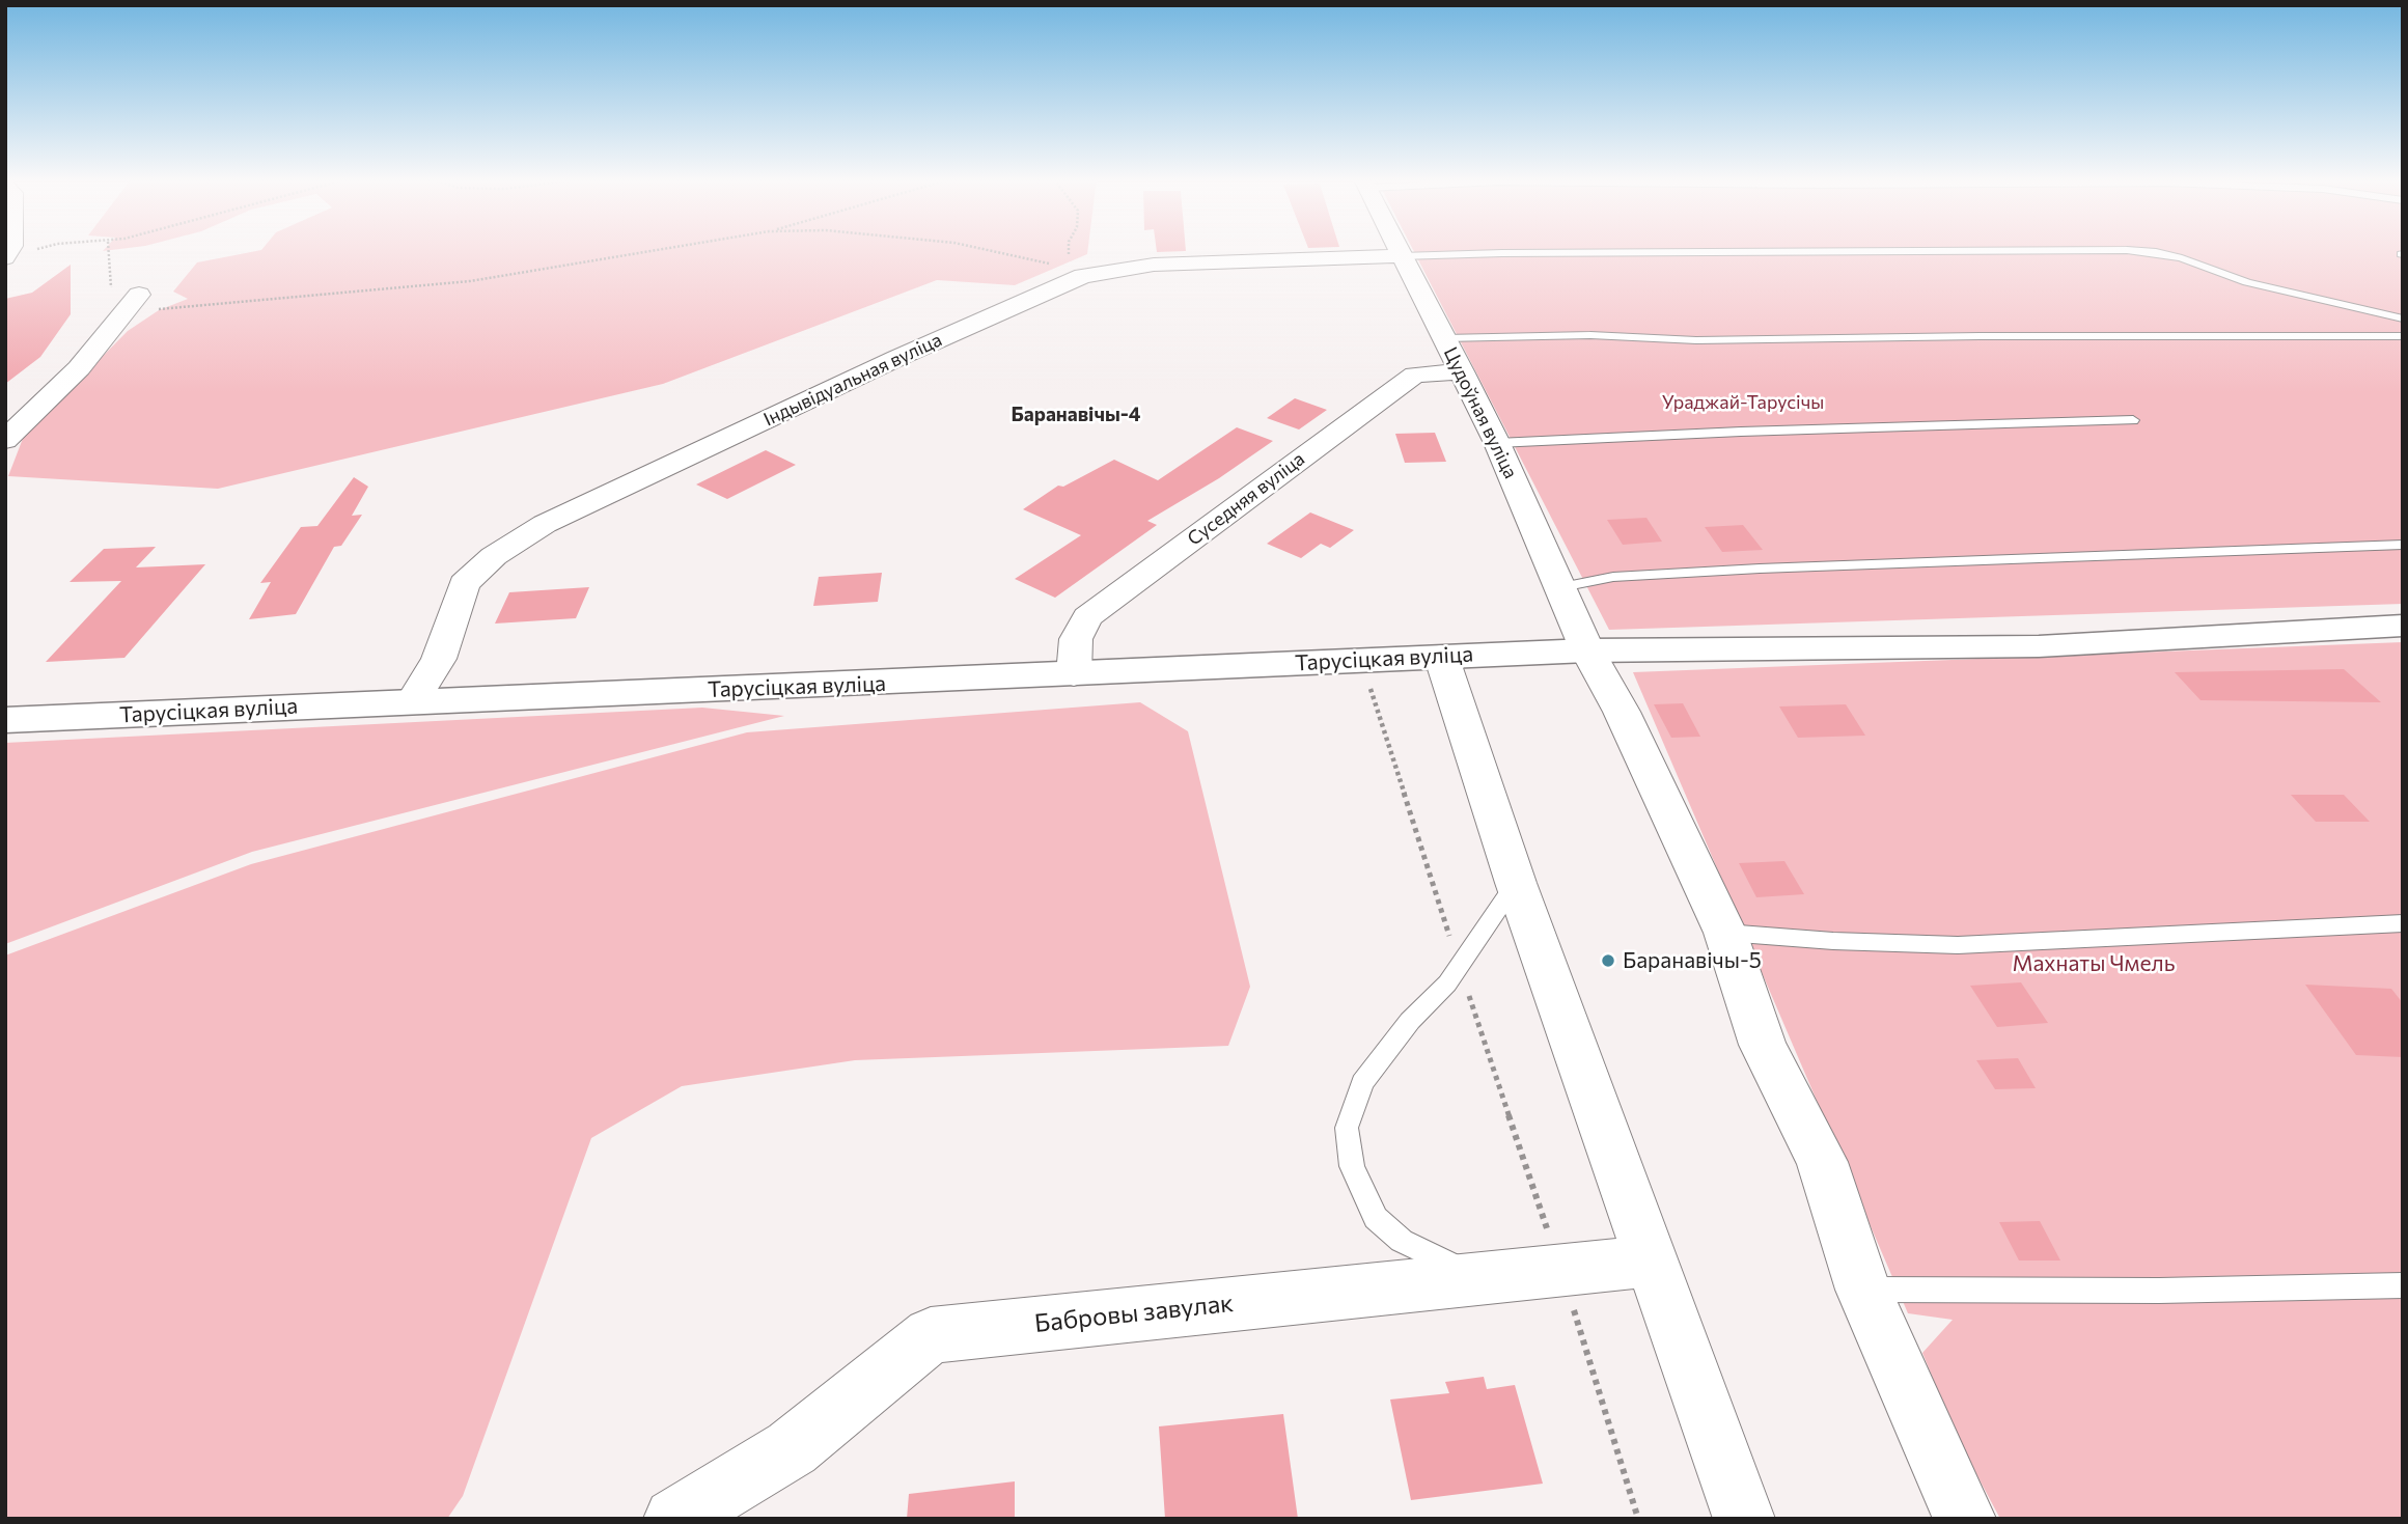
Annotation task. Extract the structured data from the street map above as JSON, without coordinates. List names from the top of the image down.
{
  "streets": {
    "street": [
      "Індывідуальная вуліца",
      "Цудоўная вуліца",
      "Суседняя вуліца",
      "Тарусіцкая вуліца",
      "Бабровы завулак"
    ]
  },
  "crossings": [
    ["Індывідуальная вуліца", "Цудоўная вуліца"],
    ["Індывідуальная вуліца", "Тарусіцкая вуліца"],
    ["Цудоўная вуліца", "Суседняя вуліца"],
    ["Цудоўная вуліца", "Тарусіцкая вуліца"],
    ["Суседняя вуліца", "Тарусіцкая вуліца"]
  ],
  "districts": ["Баранавічы-4"],
  "parks": ["Ураджай-Тарусічы", "Махнаты Чмель"],
  "places": ["Баранавічы-5"]
}
